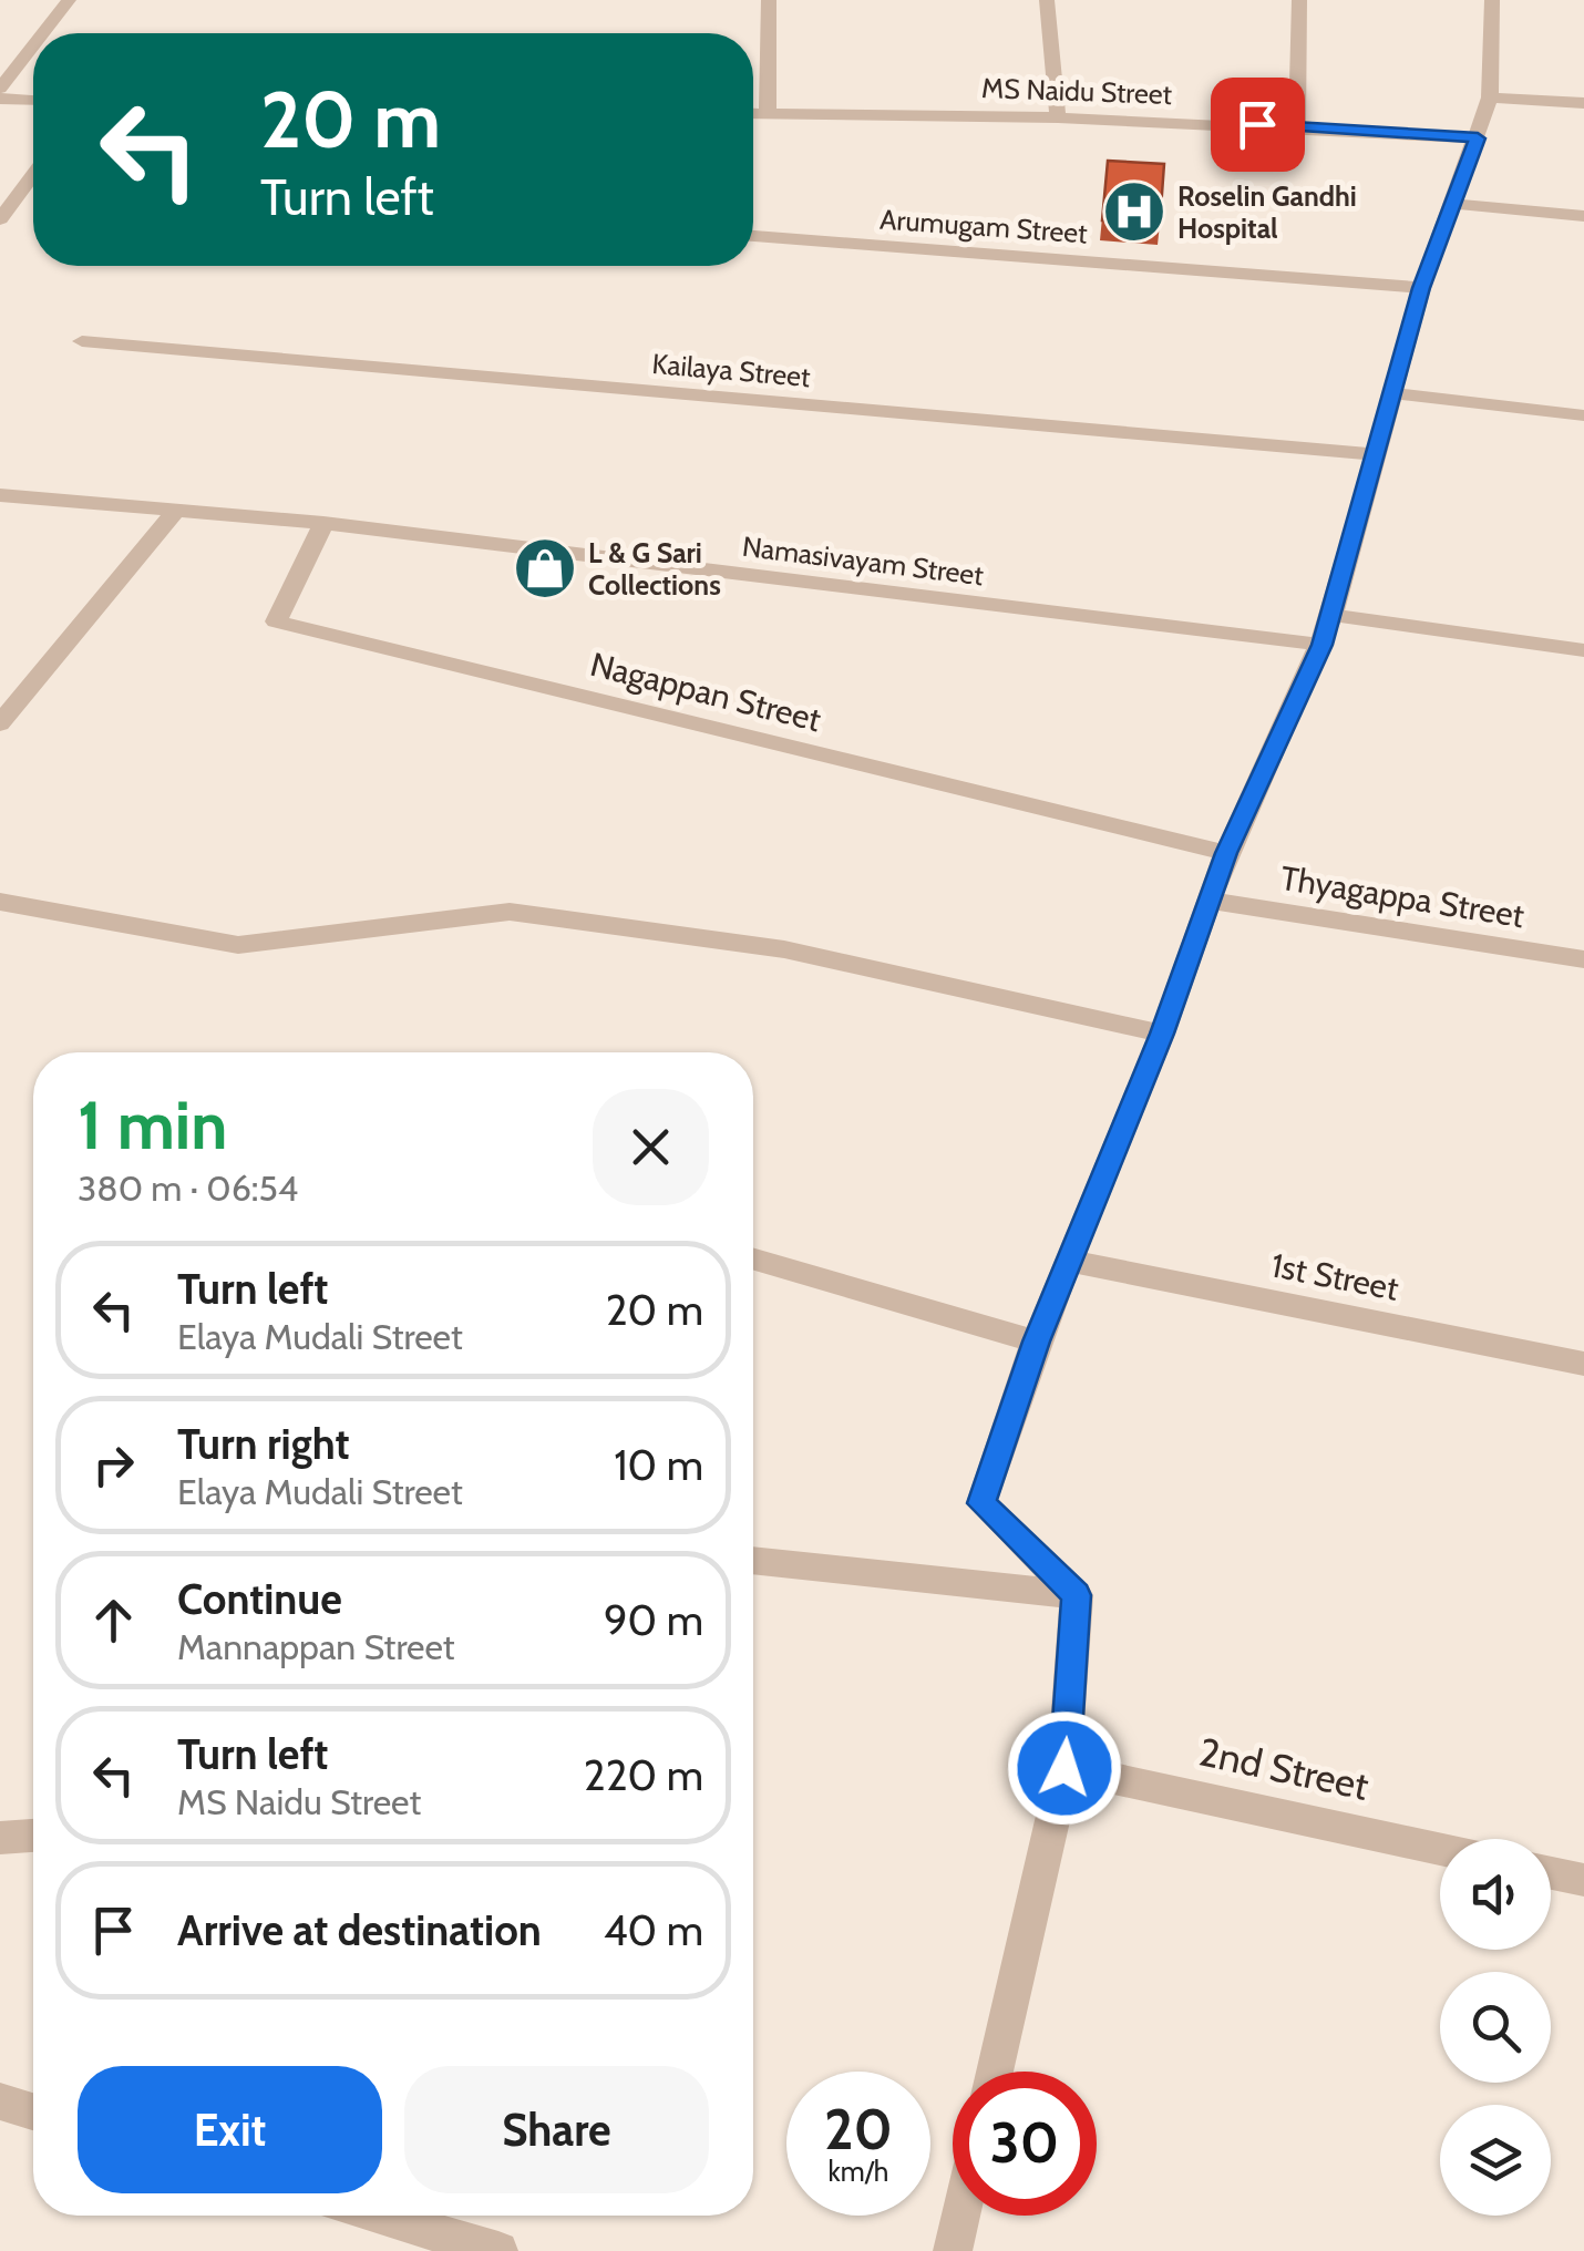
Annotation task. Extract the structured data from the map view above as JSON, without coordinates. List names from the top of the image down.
{
  "streets": {
    "street": [
      "MS Naidu Street",
      "Arumugam Street",
      "Kailaya Street",
      "Namasivayam Street",
      "Nagappan Street",
      "Thyagappa Street",
      "1st Street",
      "2nd Street"
    ]
  },
  "crossings": [
    ["Namasivayam Street", "Nagappan Street"]
  ],
  "places": {
    "hospital": ["Roselin Gandhi Hospital"],
    "shop": ["L & G Sari Collections"]
  },
  "page": {
    "turn": ["20 m", "Turn left"],
    "heading": ["1 min", "380 m · 06:54"],
    "list": [
      {
        "name": "Turn left",
        "note": "Elaya Mudali Street",
        "value": "20 m"
      },
      {
        "name": "Turn right",
        "note": "Elaya Mudali Street",
        "value": "10 m"
      },
      {
        "name": "Continue",
        "note": "Mannappan Street",
        "value": "90 m"
      },
      {
        "name": "Turn left",
        "note": "MS Naidu Street",
        "value": "220 m"
      },
      {
        "name": "Arrive at destination",
        "value": "40 m"
      }
    ],
    "buttons": ["Exit", "Share"],
    "speed": "20 km/h",
    "limit": "30"
  }
}
